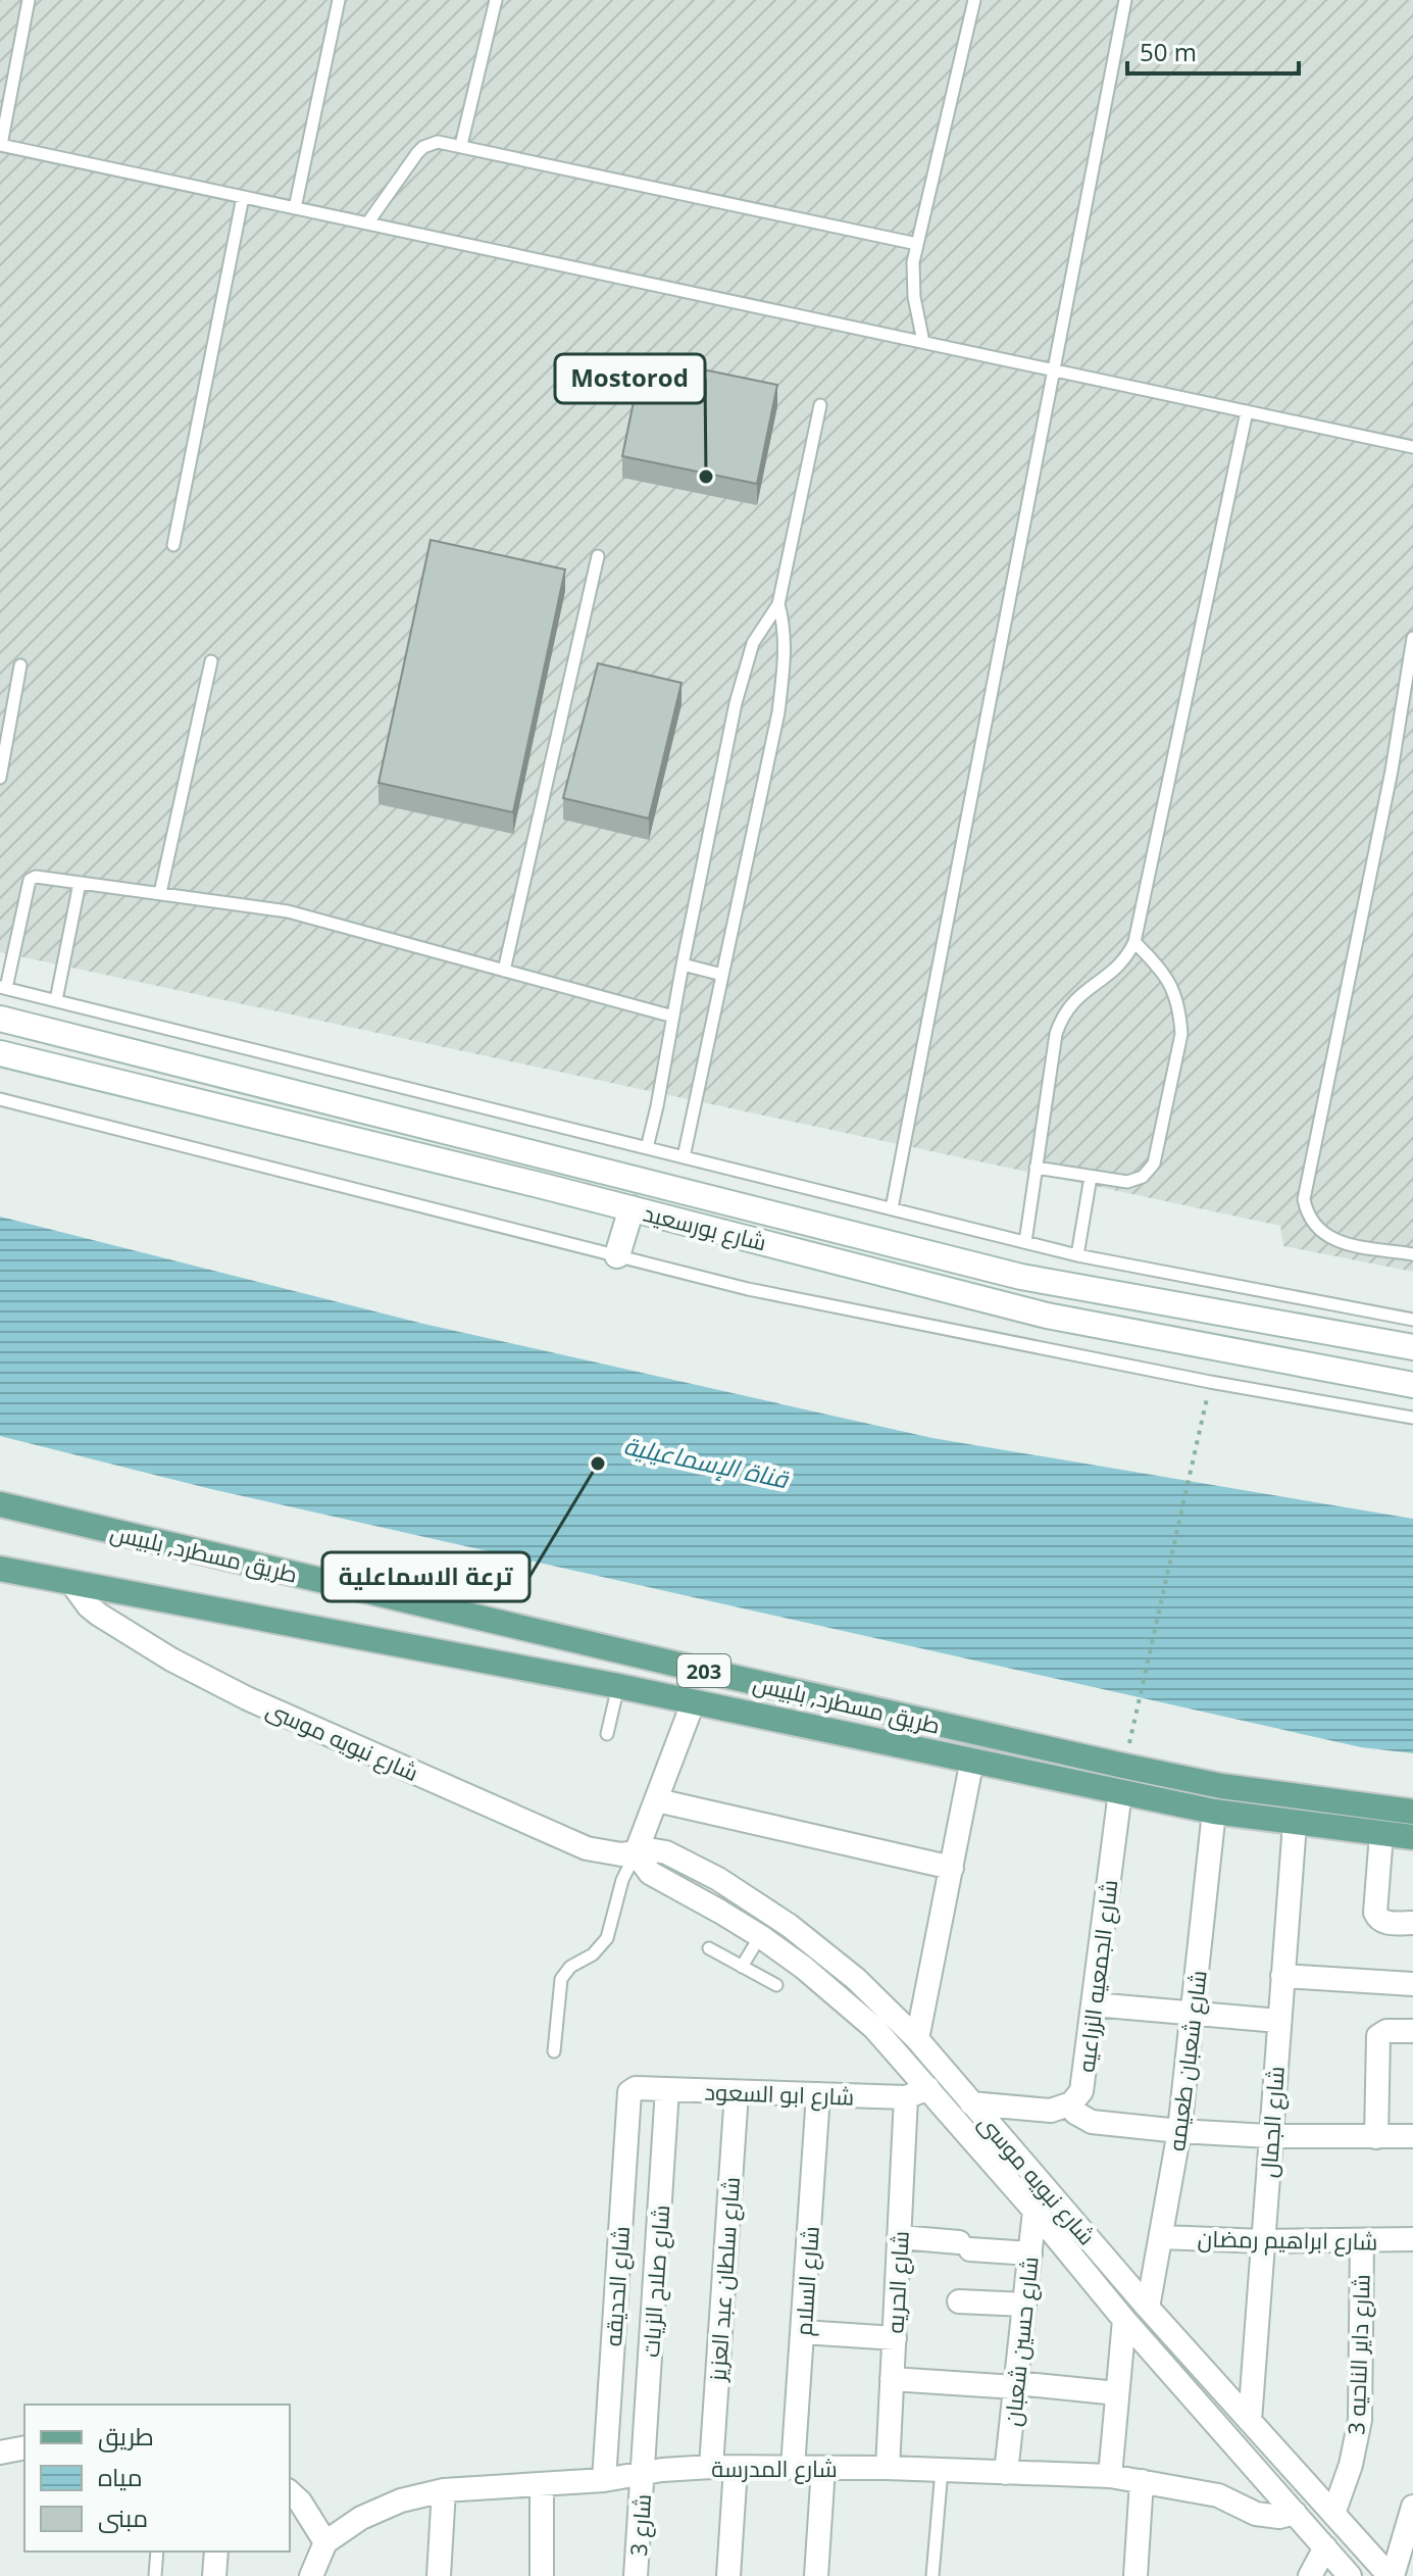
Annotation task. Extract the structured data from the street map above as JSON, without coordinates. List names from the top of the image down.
{
  "streets": {
    "main road": ["شارع بورسعيد", "طريق مسطرد, بلبيس", "203"],
    "street": [
      "شارع نبويه موسى",
      "شارع الجمعيه الزراعيه",
      "شارع شعبان طعيمه",
      "شارع ابو السعود",
      "شارع الجمال",
      "شارع ابراهيم رمضان",
      "شارع سلطان عبد العزيز",
      "شارع صلاح الزيات",
      "شارع السلام",
      "شارع الحريه",
      "شارع الحديقه",
      "شارع حسين شعبان",
      "شارع داير الناحيه 3",
      "شارع المدرسة",
      "شارع 3"
    ]
  },
  "crossings": [
    ["طريق مسطرد, بلبيس", "شارع نبويه موسى"],
    ["طريق مسطرد, بلبيس", "شارع الجمعيه الزراعيه"],
    ["طريق مسطرد, بلبيس", "شارع شعبان طعيمه"],
    ["طريق مسطرد, بلبيس", "شارع الجمال"],
    ["شارع نبويه موسى", "شارع الجمعيه الزراعيه"],
    ["شارع نبويه موسى", "شارع شعبان طعيمه"],
    ["شارع نبويه موسى", "شارع ابو السعود"],
    ["شارع نبويه موسى", "شارع الجمال"],
    ["شارع نبويه موسى", "شارع حسين شعبان"],
    ["شارع نبويه موسى", "شارع داير الناحيه 3"],
    ["شارع نبويه موسى", "شارع المدرسة"],
    ["شارع شعبان طعيمه", "شارع ابراهيم رمضان"],
    ["شارع ابو السعود", "شارع سلطان عبد العزيز"],
    ["شارع ابو السعود", "شارع صلاح الزيات"],
    ["شارع ابو السعود", "شارع السلام"],
    ["شارع ابو السعود", "شارع الحريه"],
    ["شارع ابو السعود", "شارع الحديقه"],
    ["شارع الجمال", "شارع ابراهيم رمضان"],
    ["شارع ابراهيم رمضان", "شارع داير الناحيه 3"],
    ["شارع سلطان عبد العزيز", "شارع المدرسة"],
    ["شارع صلاح الزيات", "شارع المدرسة"],
    ["شارع صلاح الزيات", "شارع 3"],
    ["شارع السلام", "شارع المدرسة"],
    ["شارع الحريه", "شارع المدرسة"],
    ["شارع الحديقه", "شارع المدرسة"],
    ["شارع حسين شعبان", "شارع المدرسة"],
    ["شارع المدرسة", "شارع 3"]
  ],
  "water": ["قناة الإسماعيلية"],
  "places": ["Mostorod", "ترعة الاسماعلية"],
  "legend": ["طريق", "مياه", "مبنى"],
  "scale_bar": "50 m"
}
